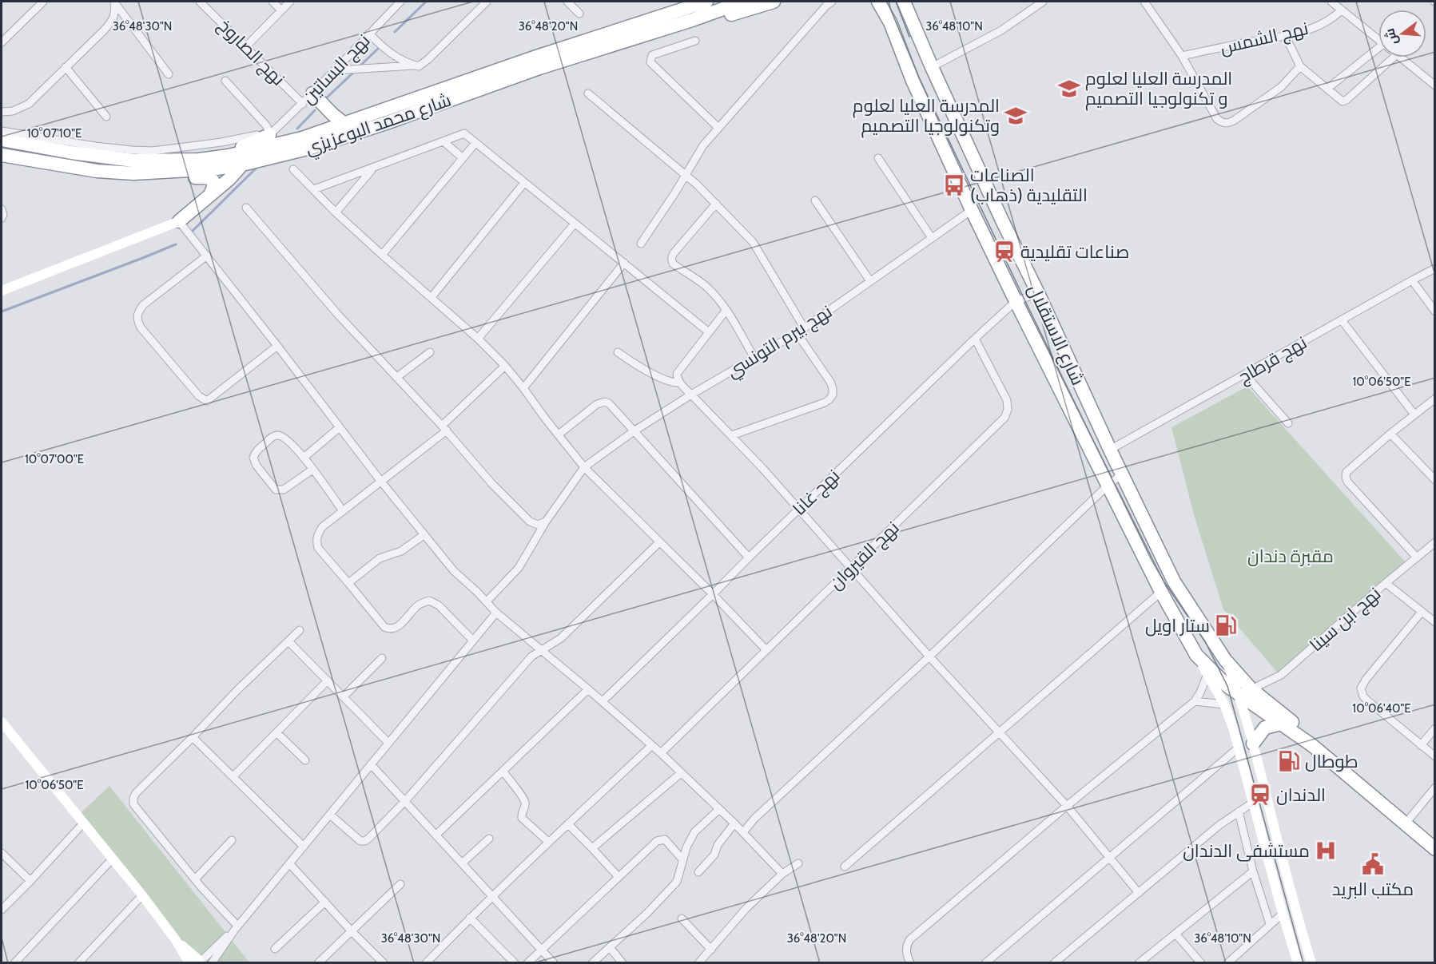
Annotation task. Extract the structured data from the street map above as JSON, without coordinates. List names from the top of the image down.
{
  "streets": {
    "highway": ["شارع محمد البوعزيزي", "شارع الاستقلال"],
    "street": [
      "نهج الشمس",
      "نهج الصاروخ",
      "نهج البساتين",
      "نهج بيرم التونسي",
      "نهج قرطاج",
      "نهج غانا",
      "نهج القيروان",
      "نهج ابن سينا"
    ]
  },
  "crossings": [
    ["نهج الصاروخ", "نهج البساتين"],
    ["شارع الاستقلال", "نهج بيرم التونسي"],
    ["شارع الاستقلال", "نهج قرطاج"],
    ["شارع الاستقلال", "نهج غانا"],
    ["شارع الاستقلال", "نهج ابن سينا"],
    ["نهج غانا", "نهج القيروان"]
  ],
  "parks": ["مقبرة دندان"],
  "places": {
    "school or university": ["المدرسة العليا لعلوم و تكنولوجيا التصميم", "المدرسة العليا لعلوم وتكنولوجيا التصميم"],
    "bus stop": ["الصناعات التقليدية (ذهاب)"],
    "station": ["صناعات تقليدية", "الدندان"],
    "fuel station": ["ستار اويل", "طوطال"],
    "hospital": ["مستشفى الدندان"],
    "public building": ["مكتب البريد"]
  },
  "north": "left",
  "coordinates": [
    "36°48'30\"N",
    "36°48'20\"N",
    "36°48'10\"N",
    "10°07'10\"E",
    "10°06'50\"E",
    "10°07'00\"E",
    "10°06'40\"E"
  ]
}
